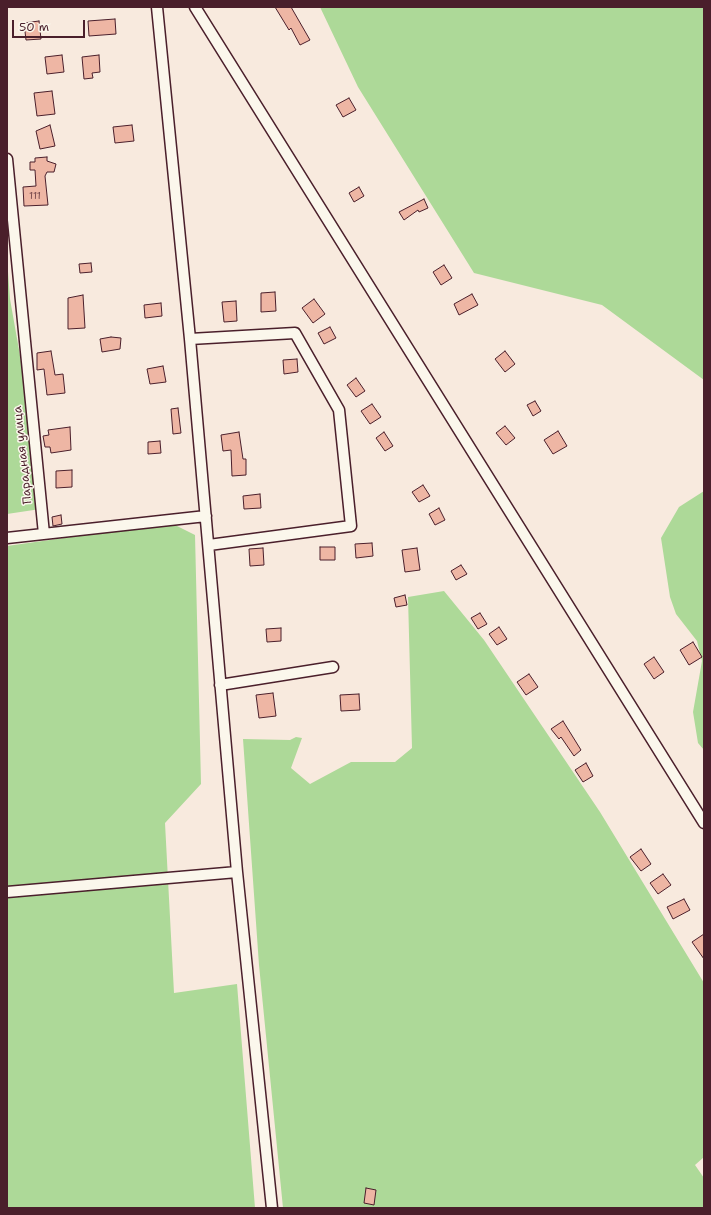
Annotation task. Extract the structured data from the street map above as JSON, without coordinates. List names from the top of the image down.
{
  "streets": {
    "street": ["Парадная улица"]
  },
  "house_numbers": ["111"],
  "scale_bar": "50 m"
}
